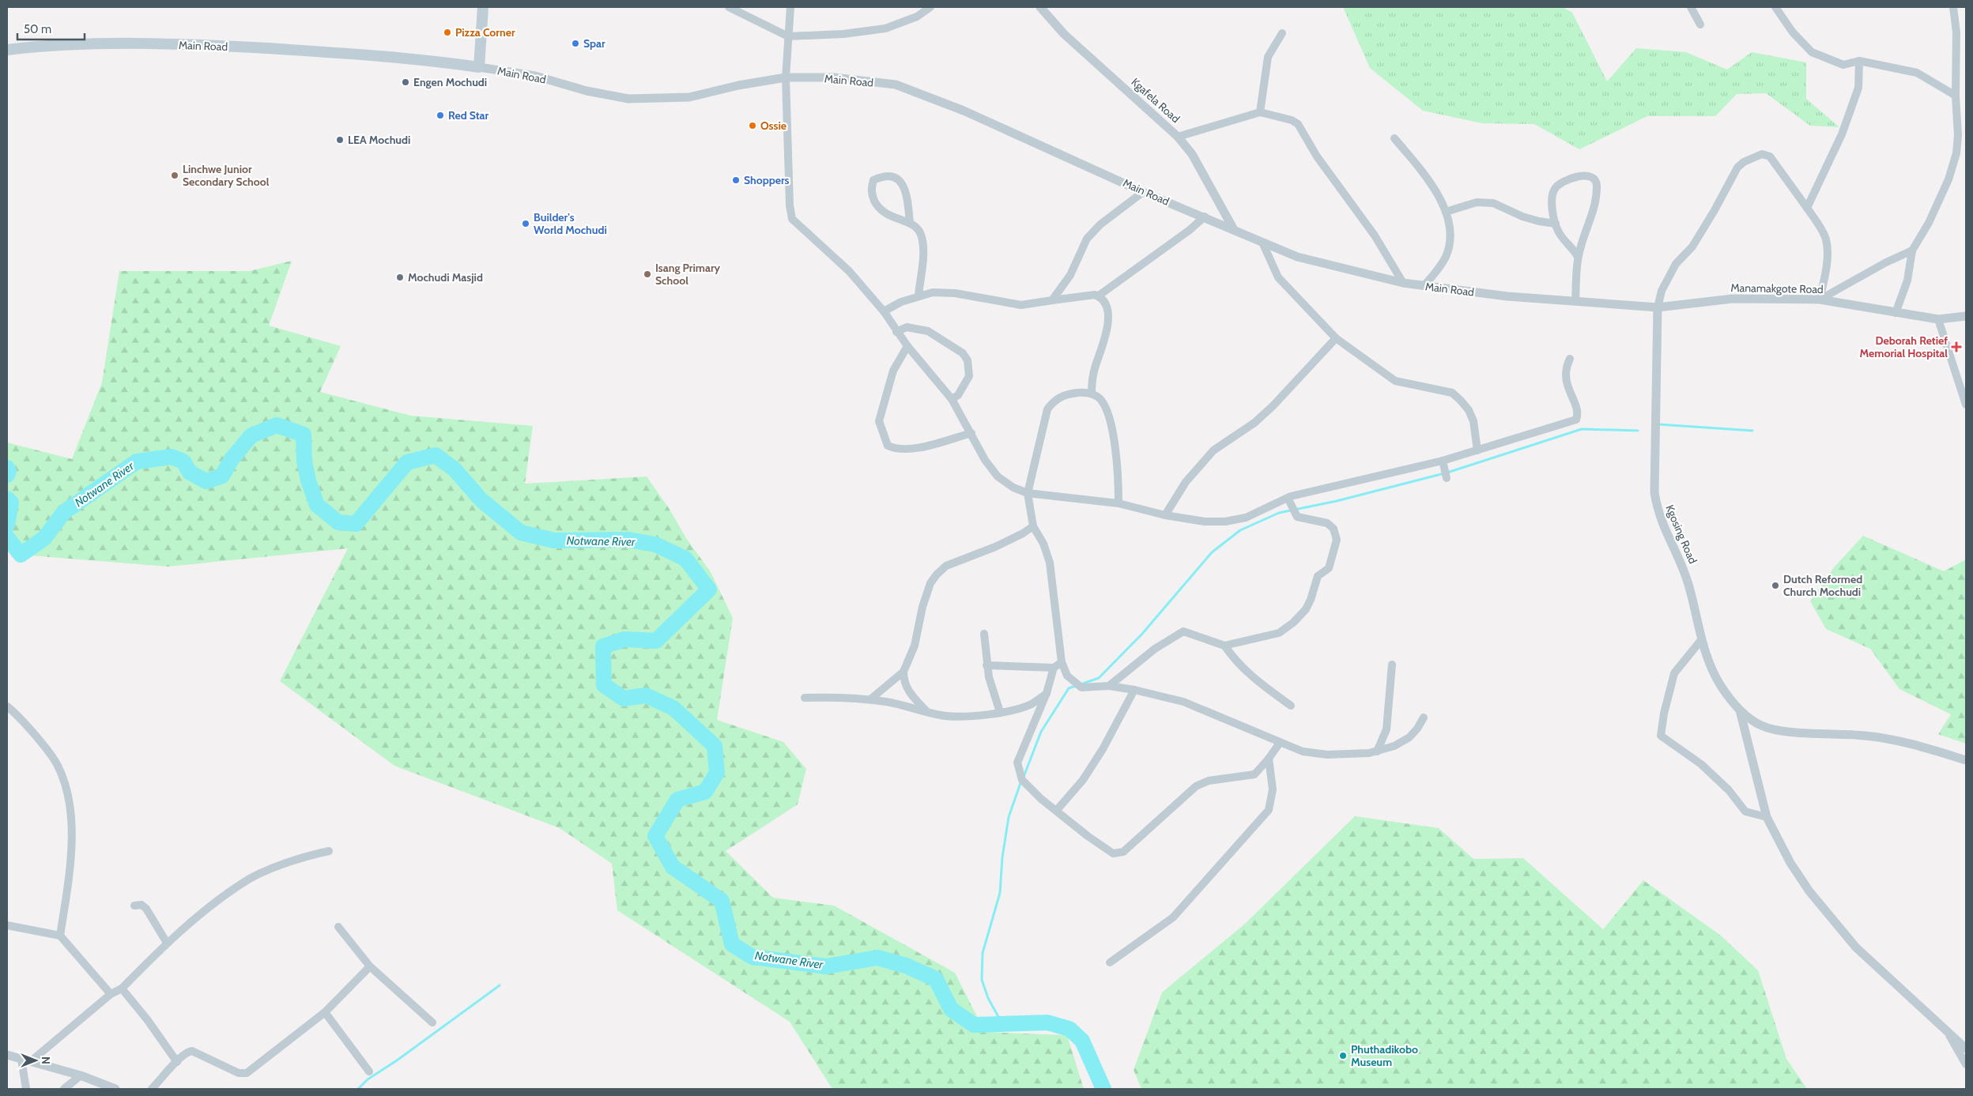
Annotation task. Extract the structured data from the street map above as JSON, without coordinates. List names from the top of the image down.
{
  "streets": {
    "main road": ["Main Road"],
    "street": ["Kgafela Road", "Manamakgote Road", "Kgosing Road"]
  },
  "crossings": [
    ["Main Road", "Kgafela Road"],
    ["Main Road", "Manamakgote Road"],
    ["Main Road", "Kgosing Road"],
    ["Manamakgote Road", "Kgosing Road"]
  ],
  "water": ["Notwane River"],
  "places": {
    "other": [
      "Pizza Corner",
      "Spar",
      "Engen Mochudi",
      "Red Star",
      "Ossie",
      "LEA Mochudi",
      "Linchwe Junior Secondary School",
      "Shoppers",
      "Builder's World Mochudi",
      "Isang Primary School",
      "Mochudi Masjid",
      "Dutch Reformed Church Mochudi",
      "Phuthadikobo Museum"
    ],
    "health": ["Deborah Retief Memorial Hospital"]
  },
  "scale_bar": "50 m",
  "north": "right"
}
